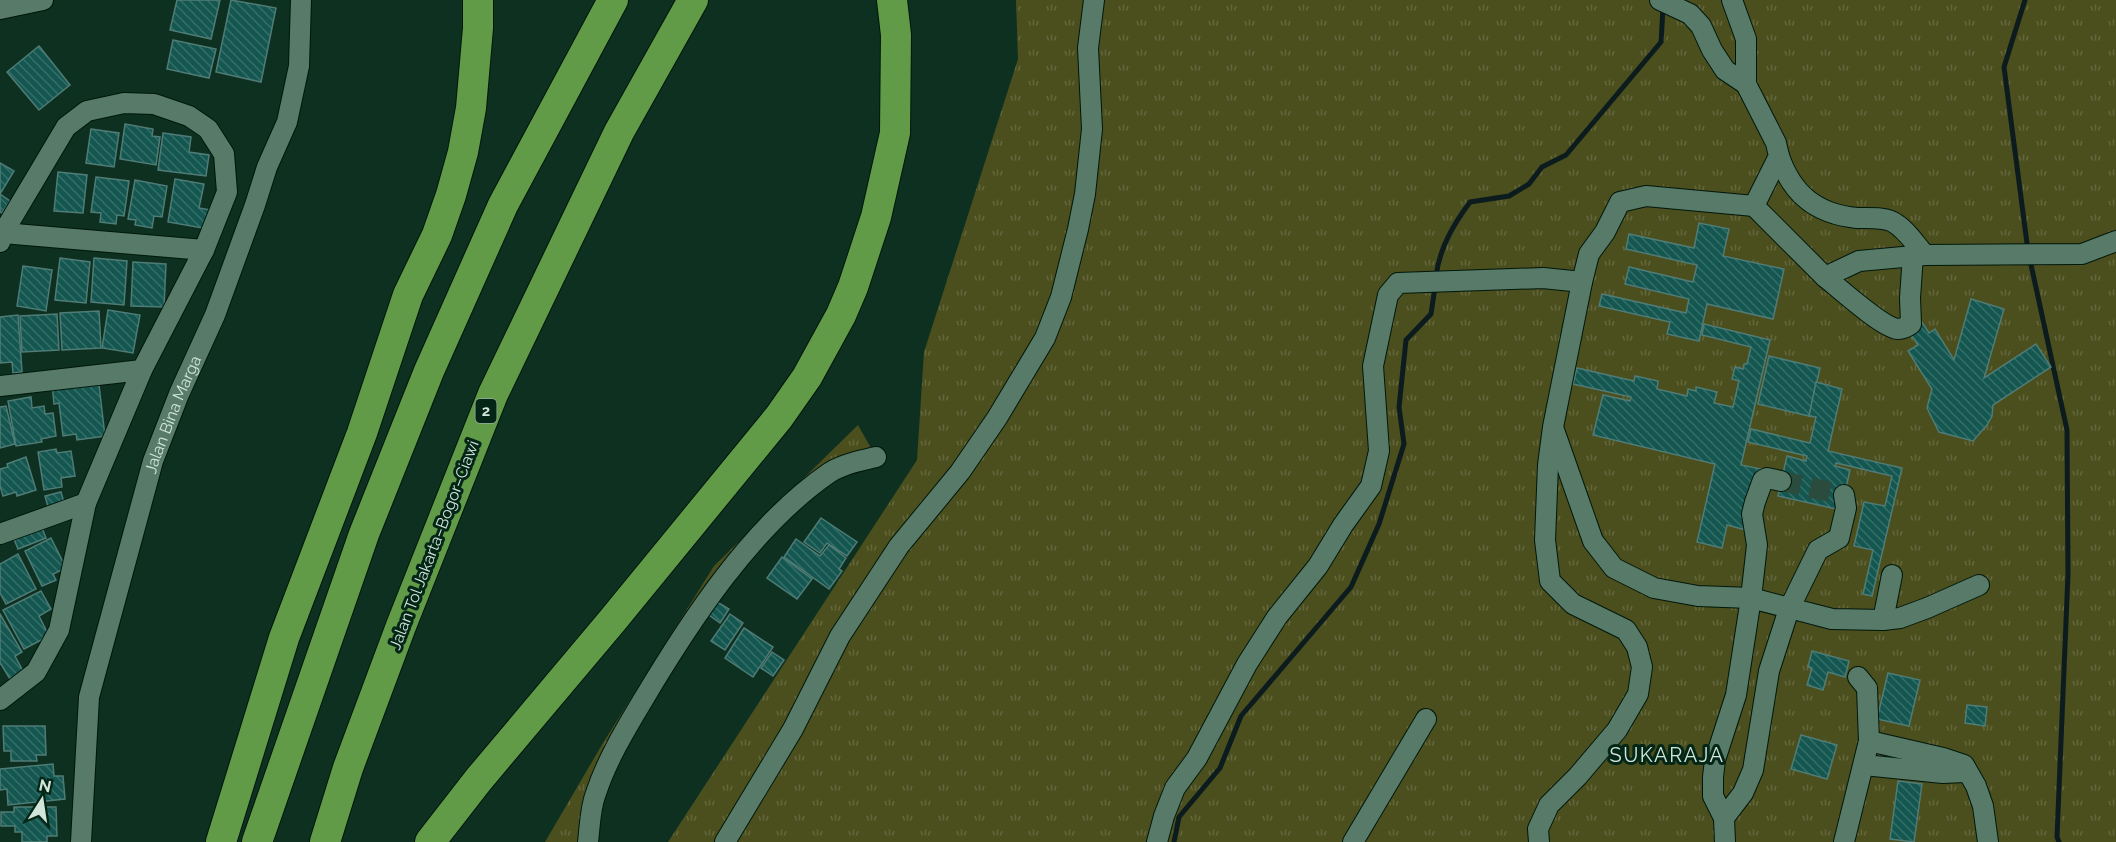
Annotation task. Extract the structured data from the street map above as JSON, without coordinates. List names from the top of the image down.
{
  "streets": {
    "highway": ["2", "Jalan Tol Jakarta–Bogor–Ciawi"],
    "street": ["Jalan Bina Marga"]
  },
  "districts": ["SUKARAJA"],
  "north": "top"
}
